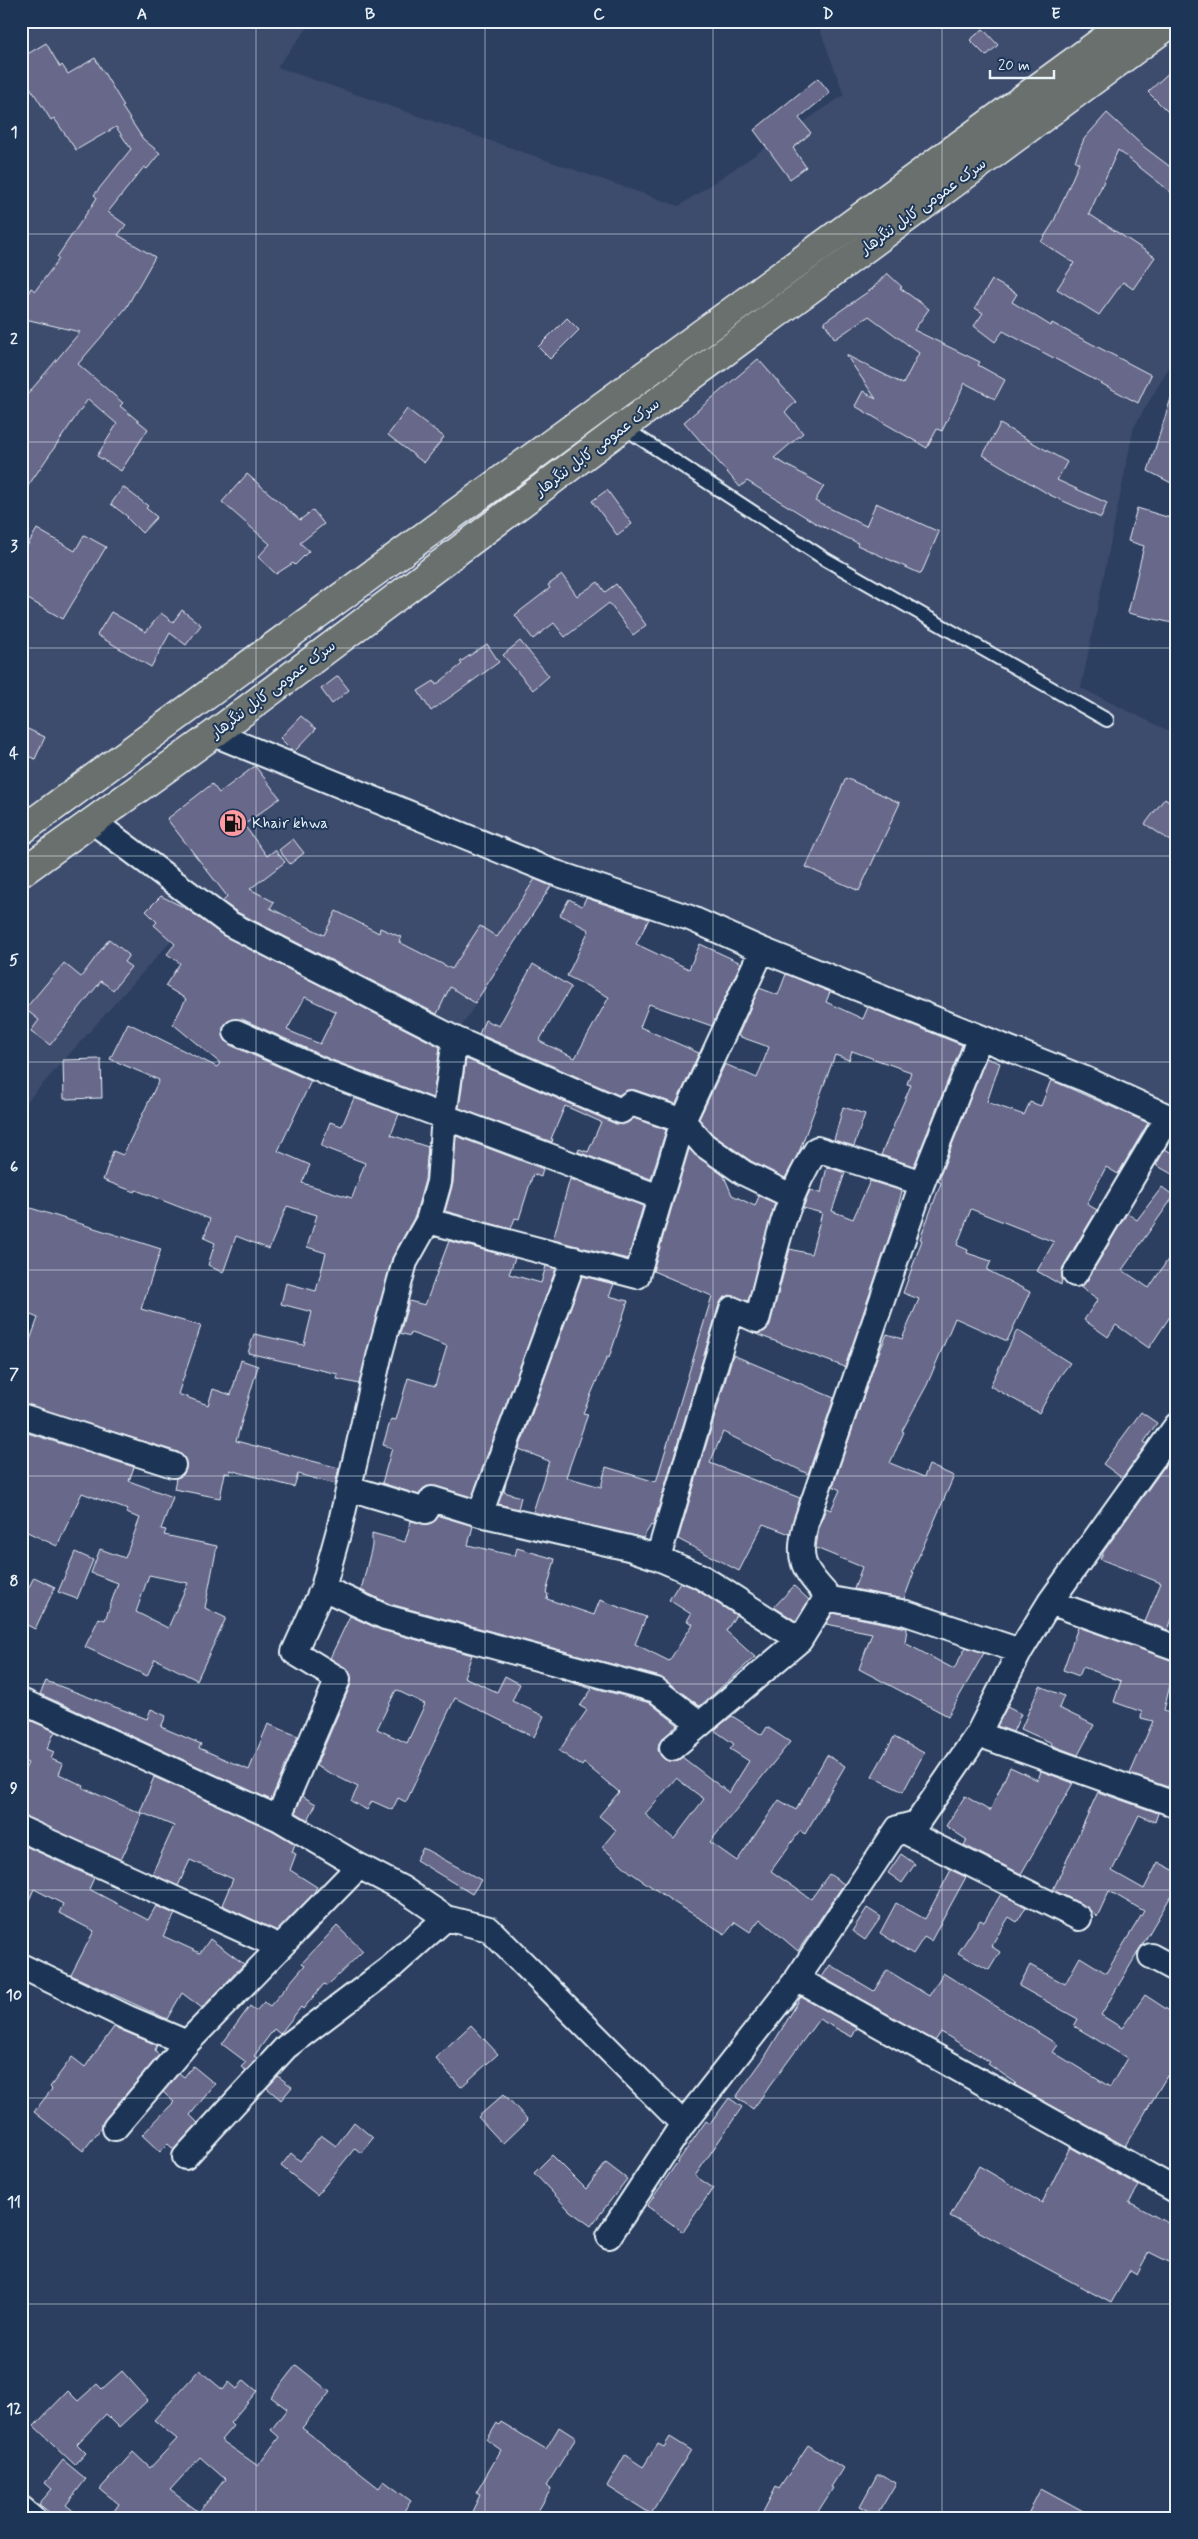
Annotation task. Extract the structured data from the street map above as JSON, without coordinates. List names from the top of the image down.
{
  "streets": {
    "highway": ["سرک عمومی کابل ننگرهار"]
  },
  "places": {
    "fuel station": ["Khair khwa"]
  },
  "scale_bar": "20 m",
  "grid": {
    "columns": [
      "A",
      "B",
      "C",
      "D",
      "E"
    ],
    "rows": [
      "1",
      "2",
      "3",
      "4",
      "5",
      "6",
      "7",
      "8",
      "9",
      "10",
      "11",
      "12"
    ]
  }
}
